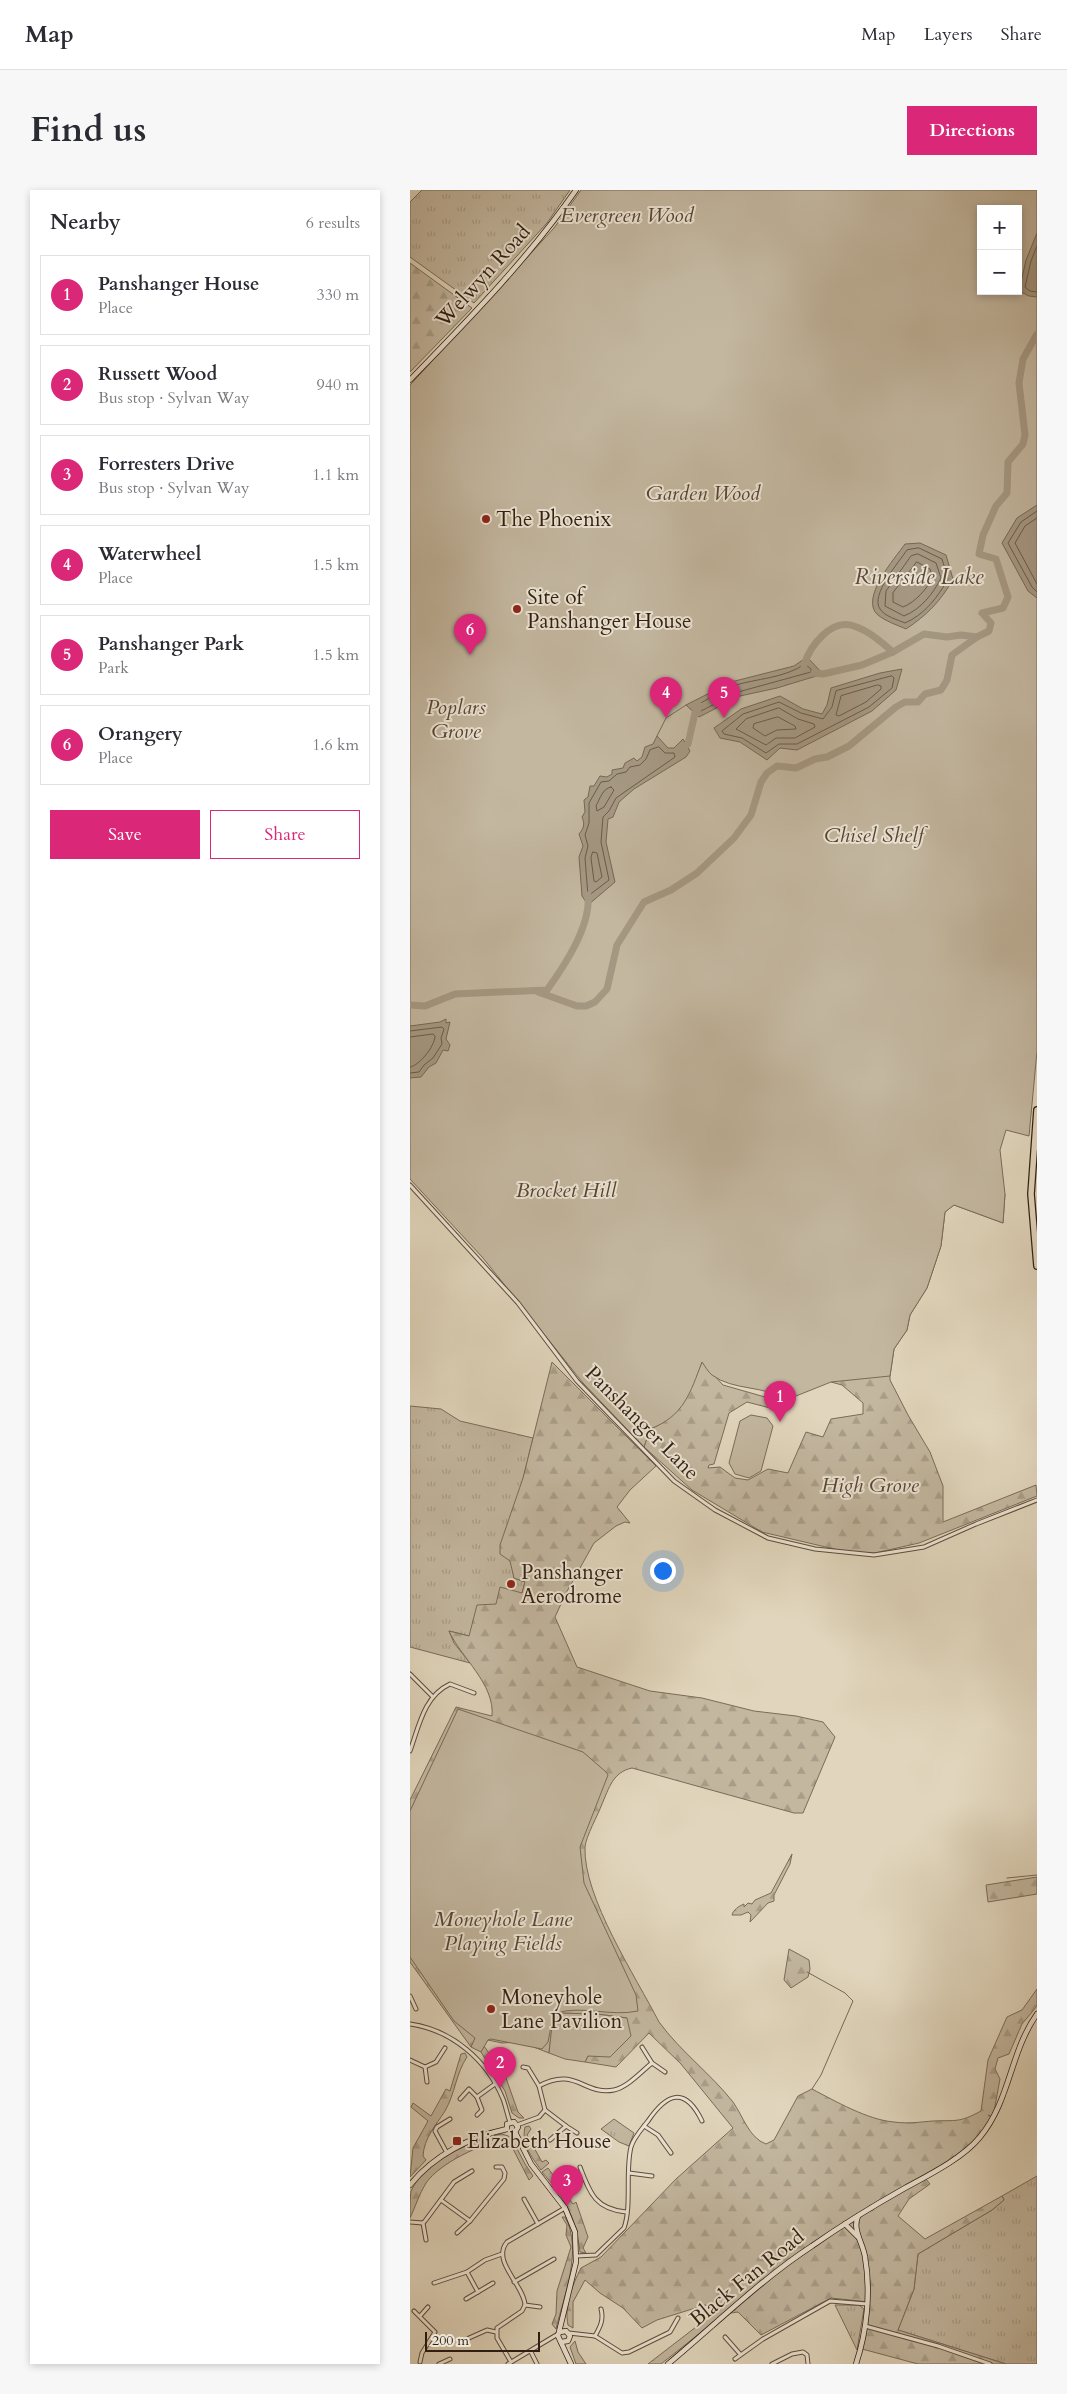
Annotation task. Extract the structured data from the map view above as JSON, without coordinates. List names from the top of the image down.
{
  "streets": {
    "main road": ["Welwyn Road", "Black Fan Road"],
    "street": ["Panshanger Lane"]
  },
  "water": ["Riverside Lake"],
  "parks": [
    "Evergreen Wood",
    "Garden Wood",
    "Poplars Grove",
    "Chisel Shelf",
    "Brocket Hill",
    "High Grove",
    "Moneyhole Lane Playing Fields"
  ],
  "places": {
    "other": [
      "The Phoenix",
      "Site of Panshanger House",
      "Panshanger Aerodrome",
      "Moneyhole Lane Pavilion"
    ],
    "transit": ["Elizabeth House"]
  },
  "scale_bar": "200 m",
  "page": {
    "header": "Map",
    "nav": ["Map", "Layers", "Share"],
    "title": "Find us",
    "buttons": [
      "Directions",
      ["Save", "Share"]
    ],
    "heading": ["Nearby", "6 results"],
    "map_buttons": ["+", "−"],
    "list": [
      {
        "mark": "1",
        "name": "Panshanger House",
        "note": "Place",
        "value": "330 m"
      },
      {
        "mark": "2",
        "name": "Russett Wood",
        "note": "Bus stop · Sylvan Way",
        "value": "940 m"
      },
      {
        "mark": "3",
        "name": "Forresters Drive",
        "note": "Bus stop · Sylvan Way",
        "value": "1.1 km"
      },
      {
        "mark": "4",
        "name": "Waterwheel",
        "note": "Place",
        "value": "1.5 km"
      },
      {
        "mark": "5",
        "name": "Panshanger Park",
        "note": "Park",
        "value": "1.5 km"
      },
      {
        "mark": "6",
        "name": "Orangery",
        "note": "Place",
        "value": "1.6 km"
      }
    ],
    "pins": [
      "6",
      "4",
      "5",
      "1",
      "2",
      "3"
    ],
    "scale": "200 m"
  }
}
